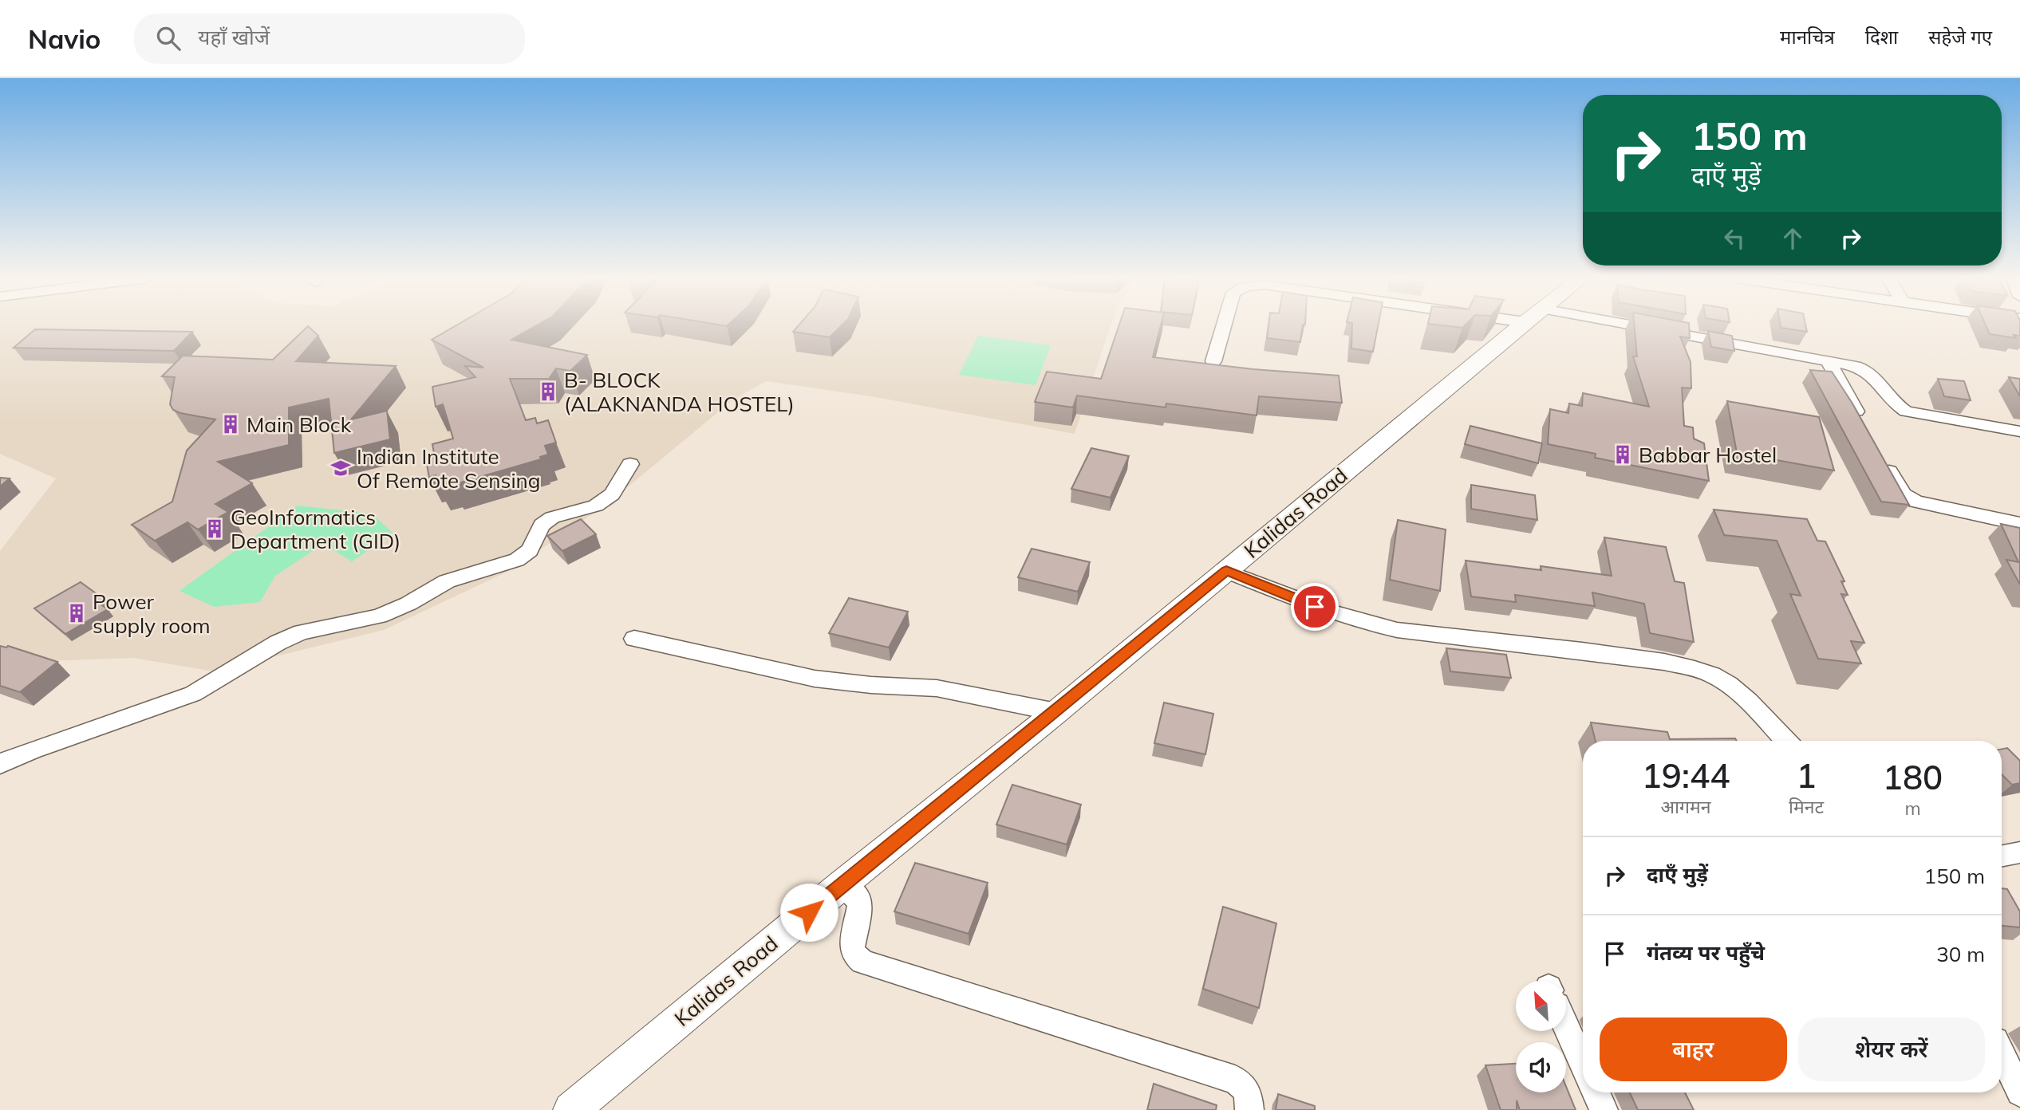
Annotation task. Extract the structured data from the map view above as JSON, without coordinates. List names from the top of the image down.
{
  "streets": {
    "street": ["Kalidas Road"]
  },
  "places": {
    "building": [
      "B- BLOCK (ALAKNANDA HOSTEL)",
      "Main Block",
      "Babbar Hostel",
      "GeoInformatics Department (GID)",
      "Power supply room"
    ],
    "school or university": ["Indian Institute Of Remote Sensing"]
  },
  "north": "top left",
  "page": {
    "header": "Navio",
    "search": "यहाँ खोजें",
    "nav": ["मानचित्र", "दिशा", "सहेजे गए"],
    "turn": ["150 m", "दाएँ मुड़ें"],
    "eta": [
      "19:44",
      "आगमन",
      "1",
      "मिनट",
      "180",
      "m"
    ],
    "list": [
      {
        "name": "दाएँ मुड़ें",
        "value": "150 m"
      },
      {
        "name": "गंतव्य पर पहुँचे",
        "value": "30 m"
      }
    ],
    "buttons": ["बाहर", "शेयर करें"]
  }
}
